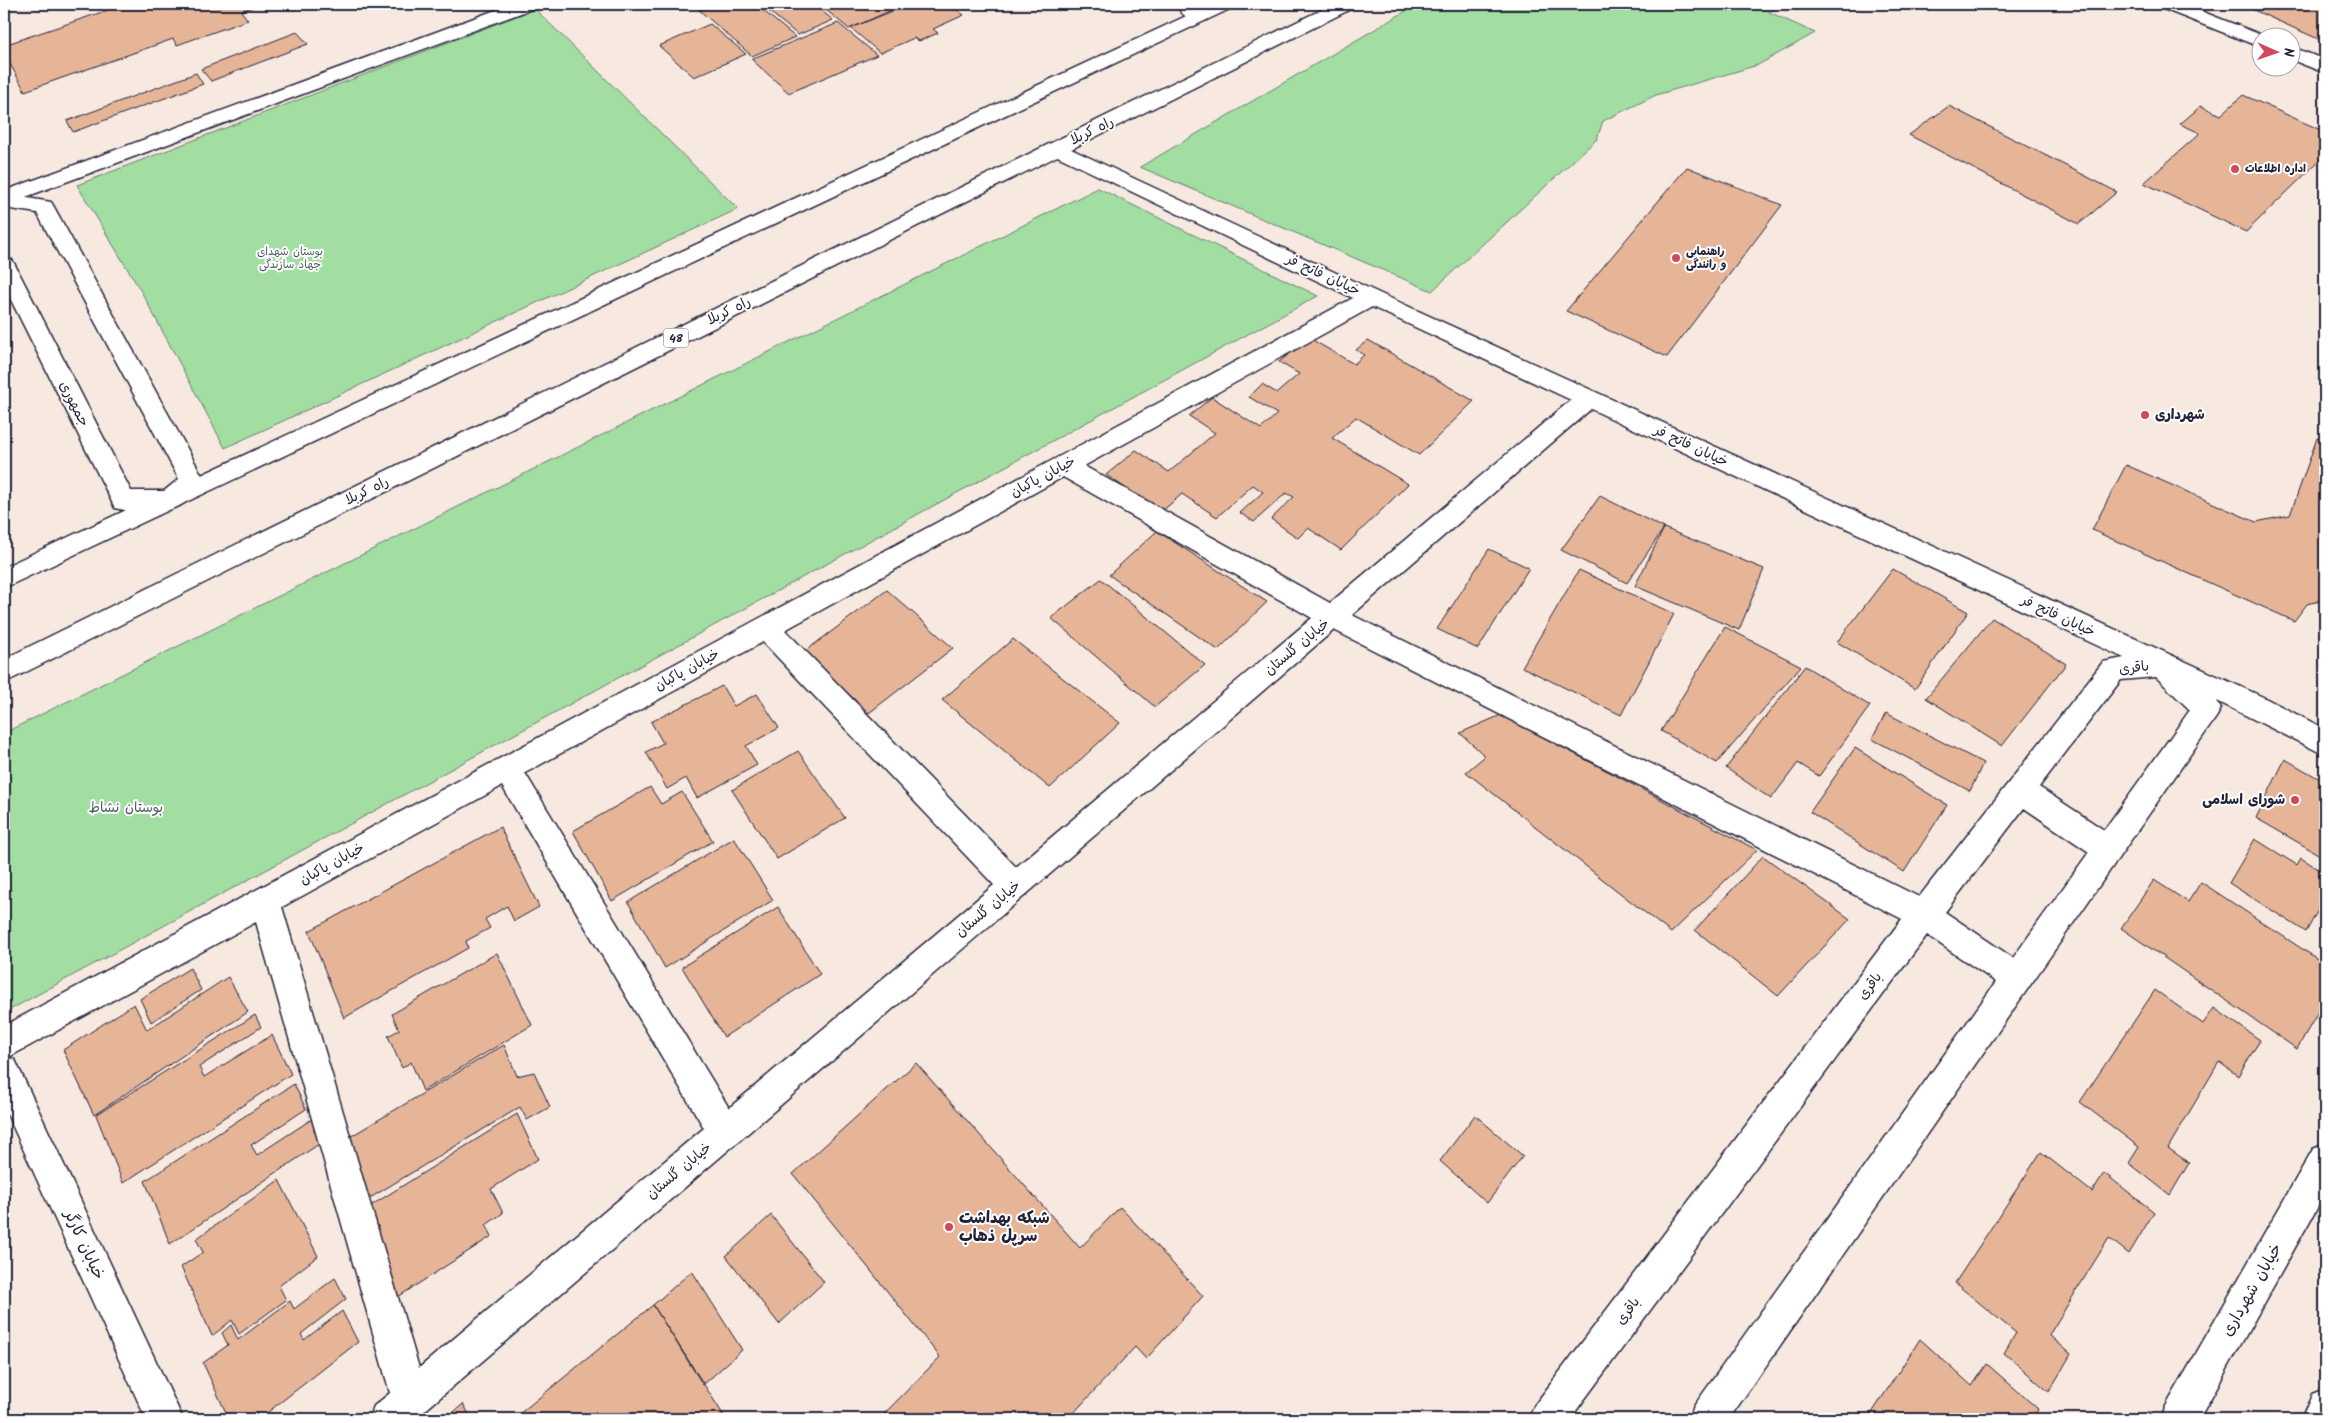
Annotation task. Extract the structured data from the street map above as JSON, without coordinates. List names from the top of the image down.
{
  "streets": {
    "street": [
      "راه کربلا",
      "خیابان فاتح فر",
      "48",
      "جمهوری",
      "خیابان پاکبان",
      "خیابان گلستان",
      "باقری",
      "خیابان کارگر",
      "خیابان شهرداری"
    ]
  },
  "crossings": [
    ["راه کربلا", "خیابان فاتح فر"],
    ["خیابان فاتح فر", "خیابان پاکبان"],
    ["خیابان فاتح فر", "خیابان گلستان"],
    ["خیابان فاتح فر", "باقری"]
  ],
  "parks": ["بوستان شهدای جهاد سازندگی", "بوستان نشاط"],
  "places": [
    "اداره اطلاعات",
    "راهنمایی و رانندگی",
    "شهرداری",
    "شورای اسلامی",
    "شبکه بهداشت سرپل ذهاب"
  ],
  "north": "right"
}
